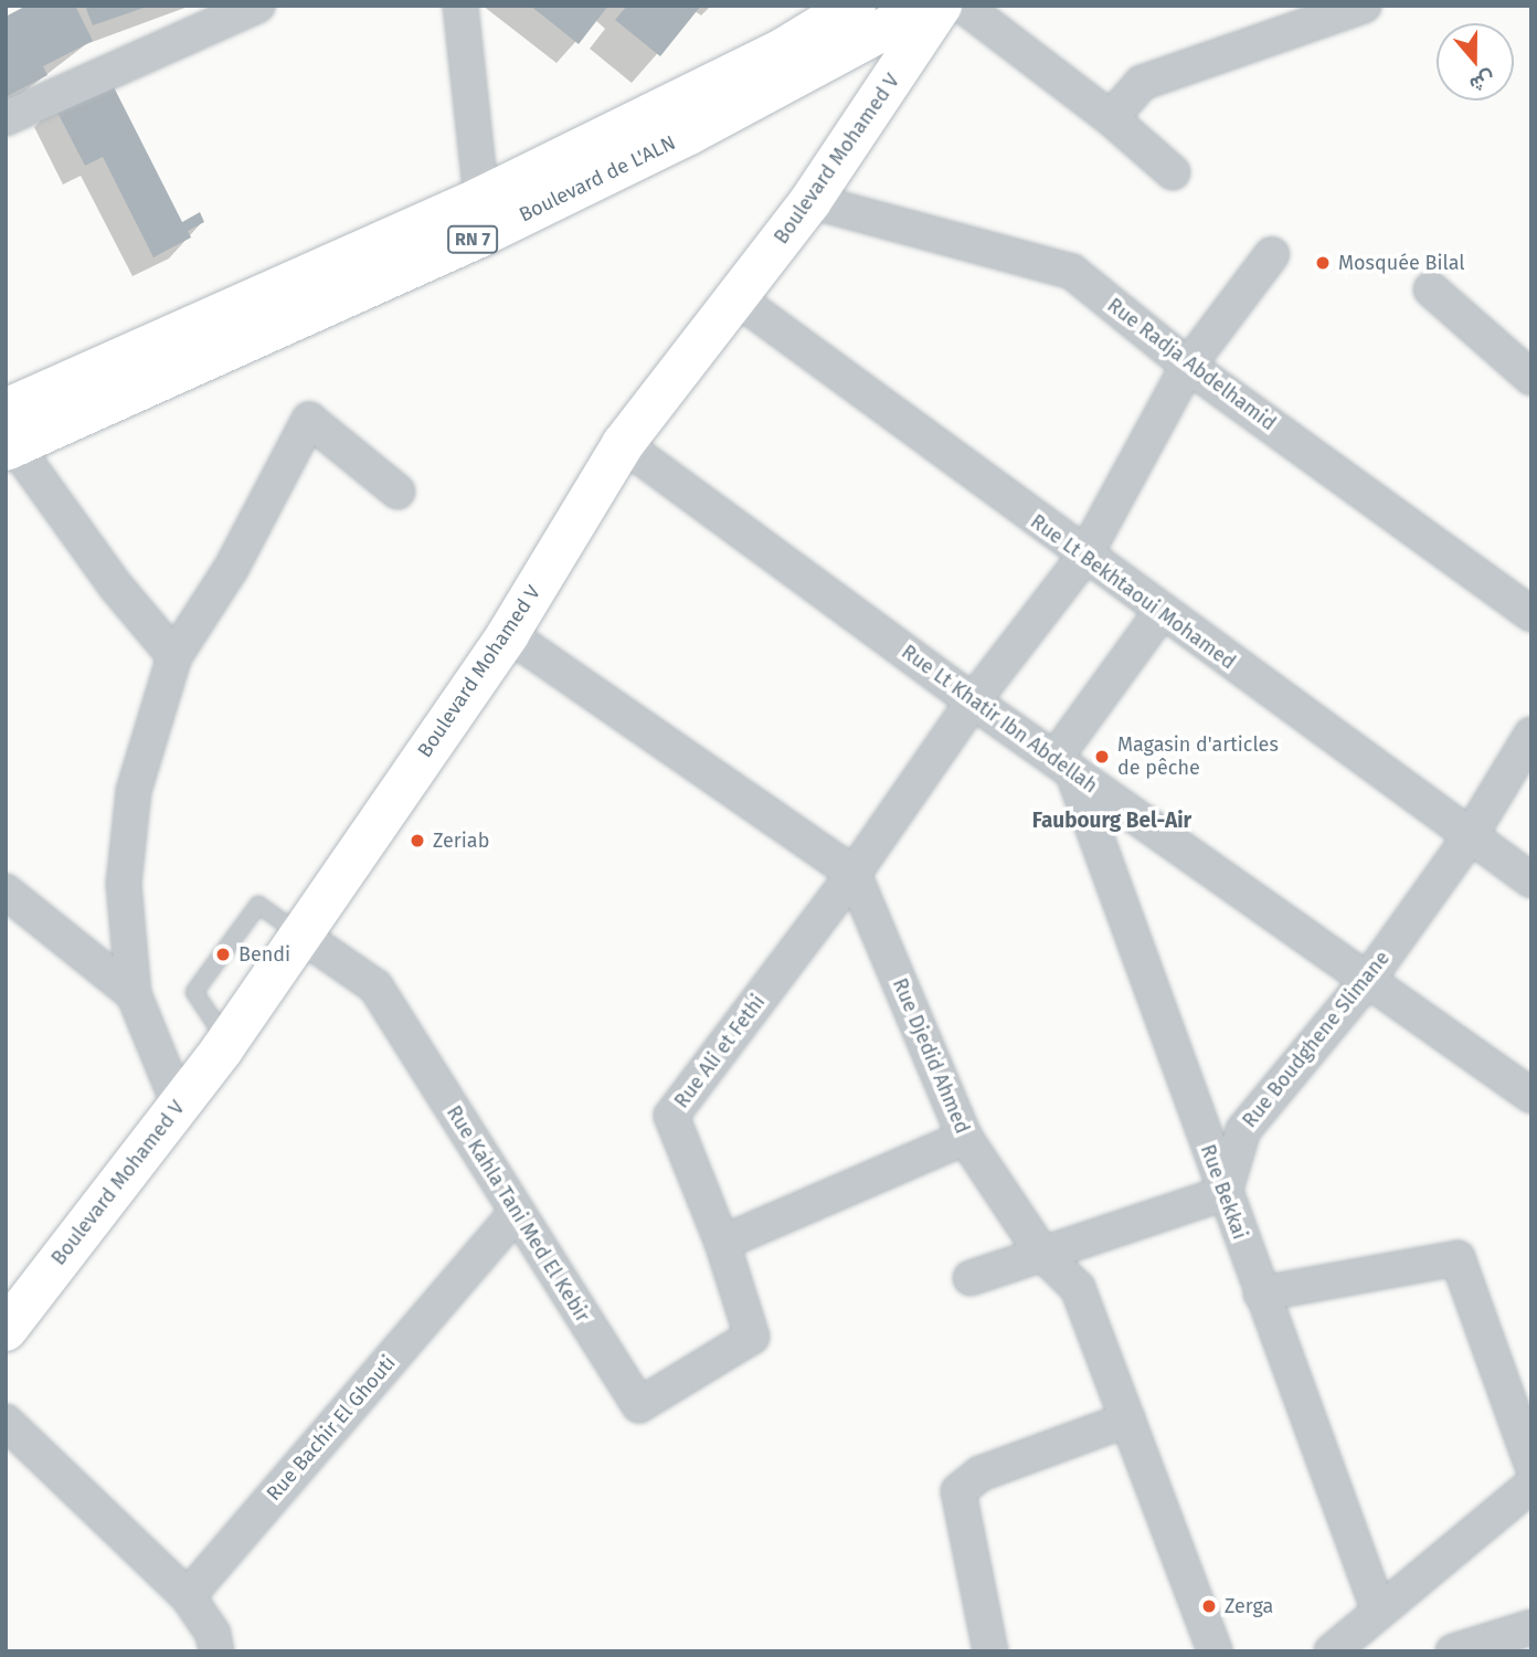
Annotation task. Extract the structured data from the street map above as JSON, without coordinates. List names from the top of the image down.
{
  "streets": {
    "main road": ["Boulevard Mohamed V", "Boulevard de L'ALN", "RN 7"],
    "street": [
      "Rue Radja Abdelhamid",
      "Rue Lt Bekhtaoui Mohamed",
      "Rue Lt Khatir Ibn Abdellah",
      "Rue Boudghene Slimane",
      "Rue Ali et Fethi",
      "Rue Djedid Ahmed",
      "Rue Bekkai",
      "Rue Kahla Tani Med El Kebir",
      "Rue Bachir El Ghouti"
    ]
  },
  "crossings": [
    ["Boulevard Mohamed V", "Rue Radja Abdelhamid"],
    ["Boulevard Mohamed V", "Rue Lt Bekhtaoui Mohamed"],
    ["Boulevard Mohamed V", "Rue Lt Khatir Ibn Abdellah"],
    ["Boulevard Mohamed V", "Rue Kahla Tani Med El Kebir"],
    ["Rue Lt Bekhtaoui Mohamed", "Rue Boudghene Slimane"],
    ["Rue Lt Khatir Ibn Abdellah", "Rue Boudghene Slimane"],
    ["Rue Lt Khatir Ibn Abdellah", "Rue Bekkai"],
    ["Rue Boudghene Slimane", "Rue Bekkai"],
    ["Rue Ali et Fethi", "Rue Djedid Ahmed"],
    ["Rue Ali et Fethi", "Rue Kahla Tani Med El Kebir"],
    ["Rue Kahla Tani Med El Kebir", "Rue Bachir El Ghouti"]
  ],
  "districts": ["Faubourg Bel-Air"],
  "places": [
    "Mosquée Bilal",
    "Magasin d'articles de pêche",
    "Zeriab",
    "Bendi",
    "Zerga"
  ],
  "north": "bottom"
}
